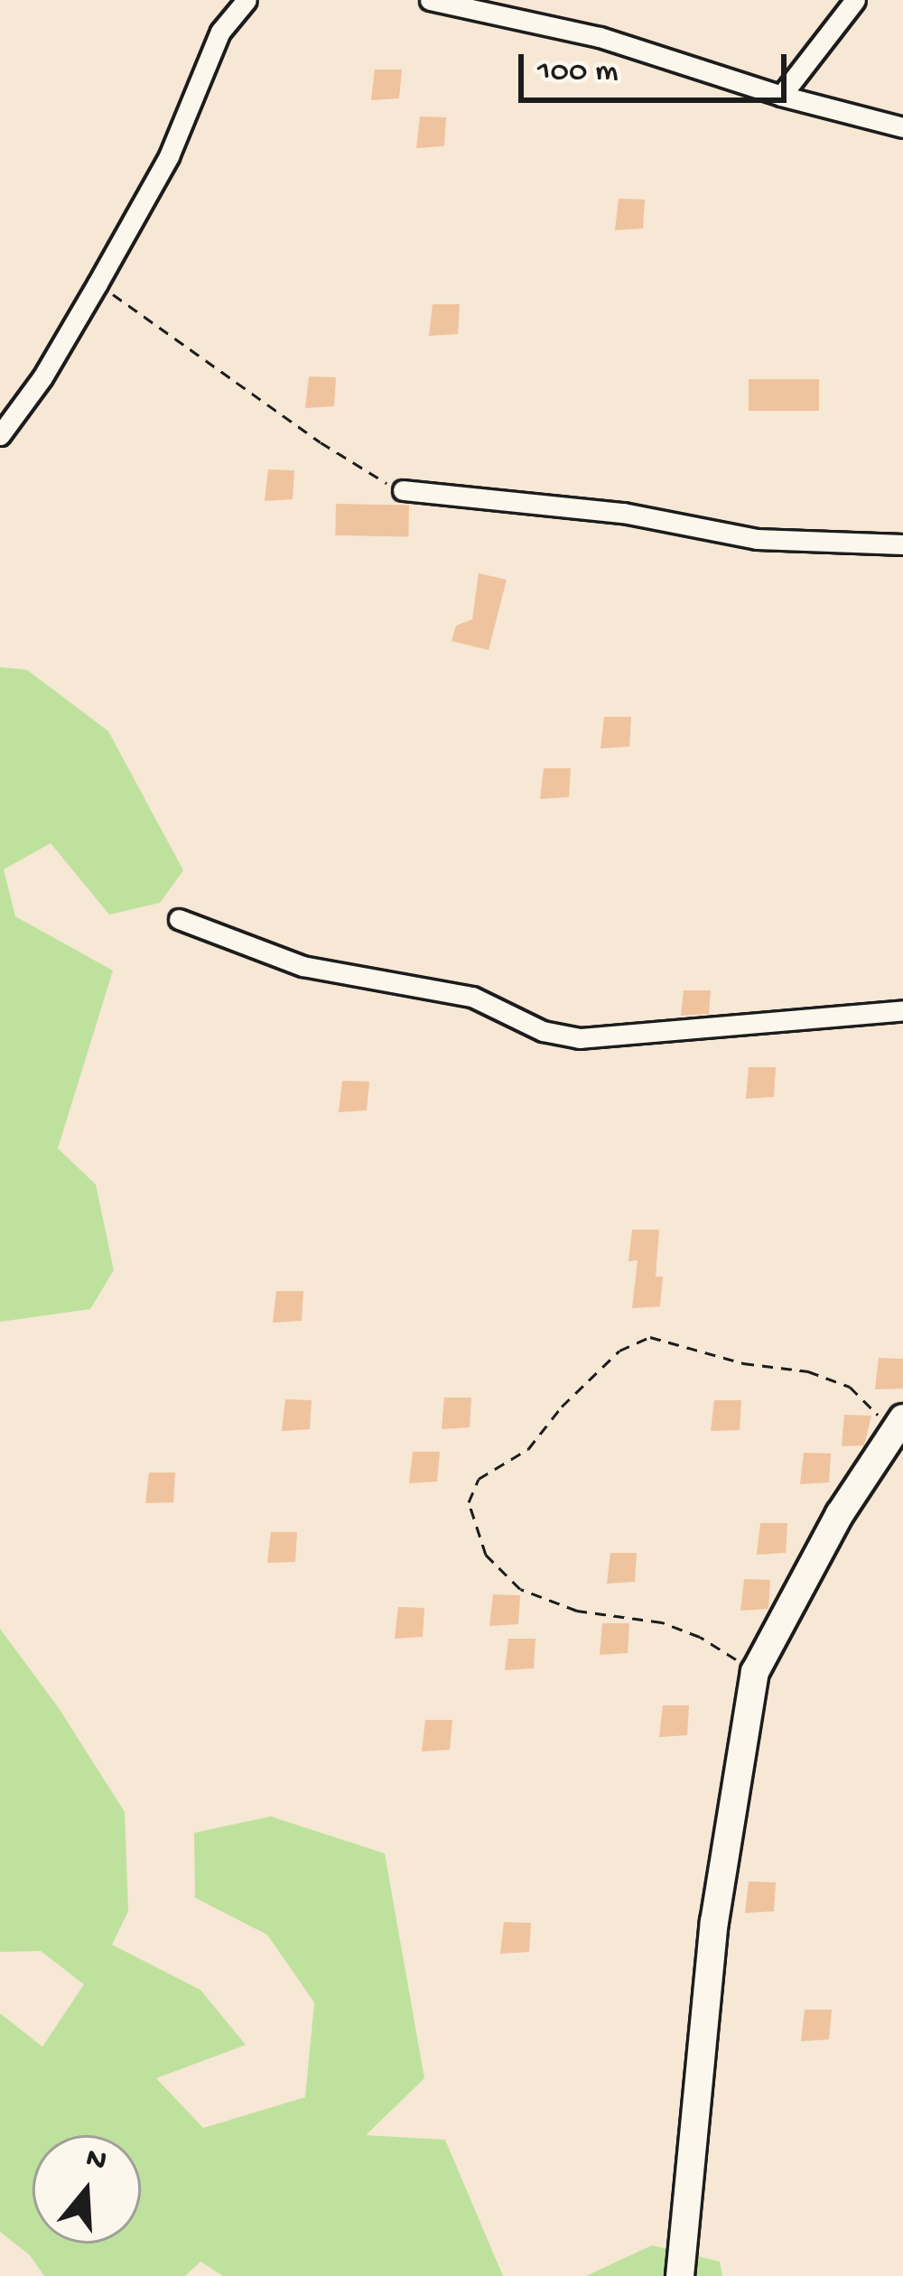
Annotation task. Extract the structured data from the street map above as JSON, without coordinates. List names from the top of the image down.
{
  "scale_bar": "100 m",
  "north": "top"
}
